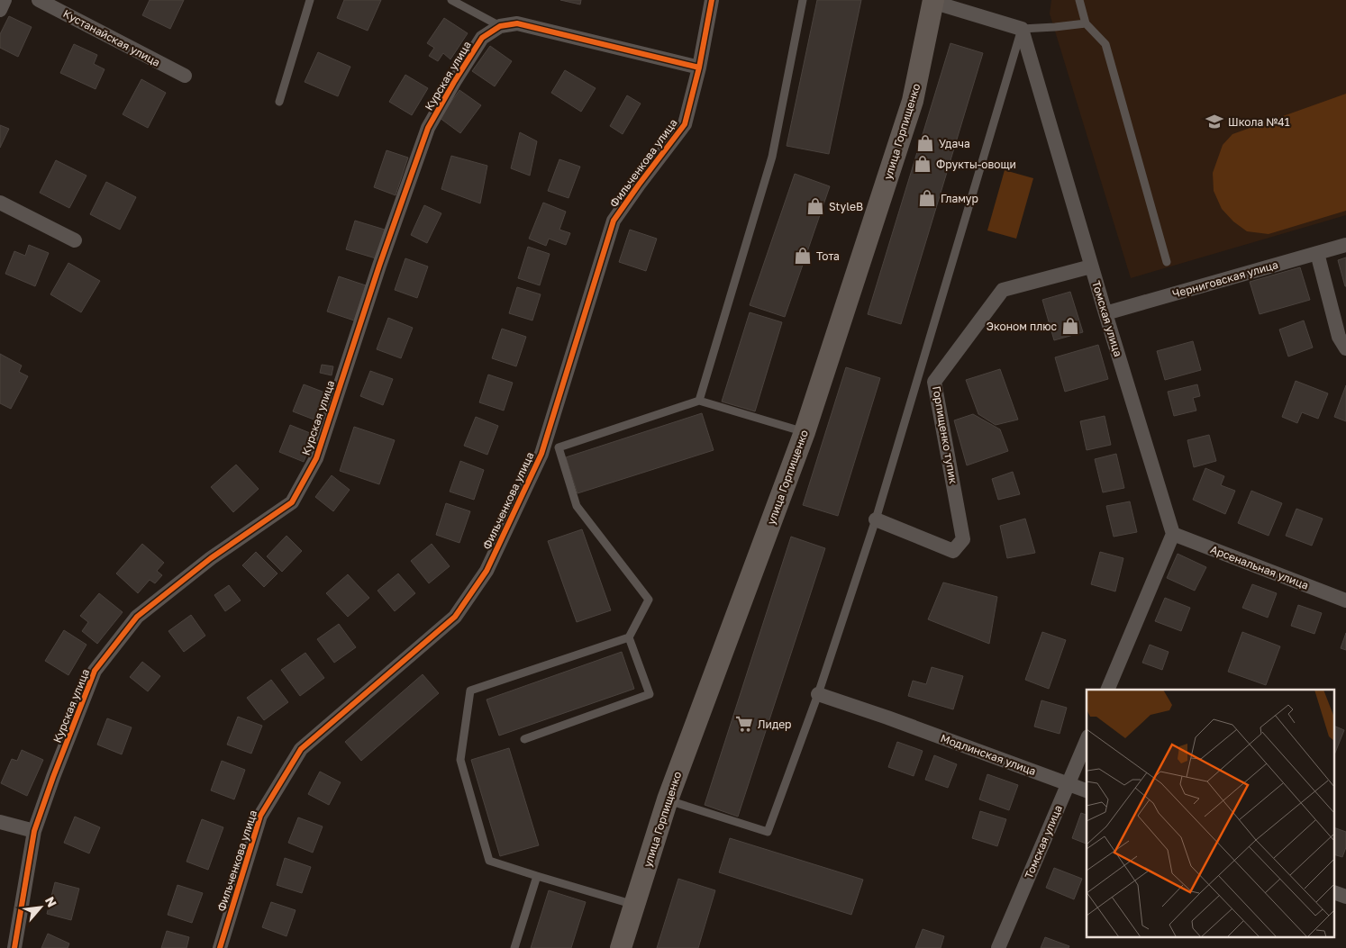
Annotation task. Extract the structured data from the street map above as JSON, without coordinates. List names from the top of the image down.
{
  "streets": {
    "main road": ["улица Горпищенко"],
    "street": [
      "Кустанайская улица",
      "Курская улица",
      "Фильченкова улица",
      "Черниговская улица",
      "Томская улица",
      "Горпищенко тупик",
      "Арсенальная улица",
      "Модлинская улица"
    ]
  },
  "crossings": [
    ["Черниговская улица", "Томская улица"],
    ["Томская улица", "Горпищенко тупик"],
    ["Томская улица", "Арсенальная улица"],
    ["Томская улица", "Модлинская улица"]
  ],
  "places": {
    "school or university": ["Школа №41"],
    "shop": [
      "Удача",
      "Фрукты-овощи",
      "Гламур",
      "StyleB",
      "Тота",
      "Эконом плюс"
    ],
    "supermarket": ["Лидер"]
  },
  "north": "top right"
}
